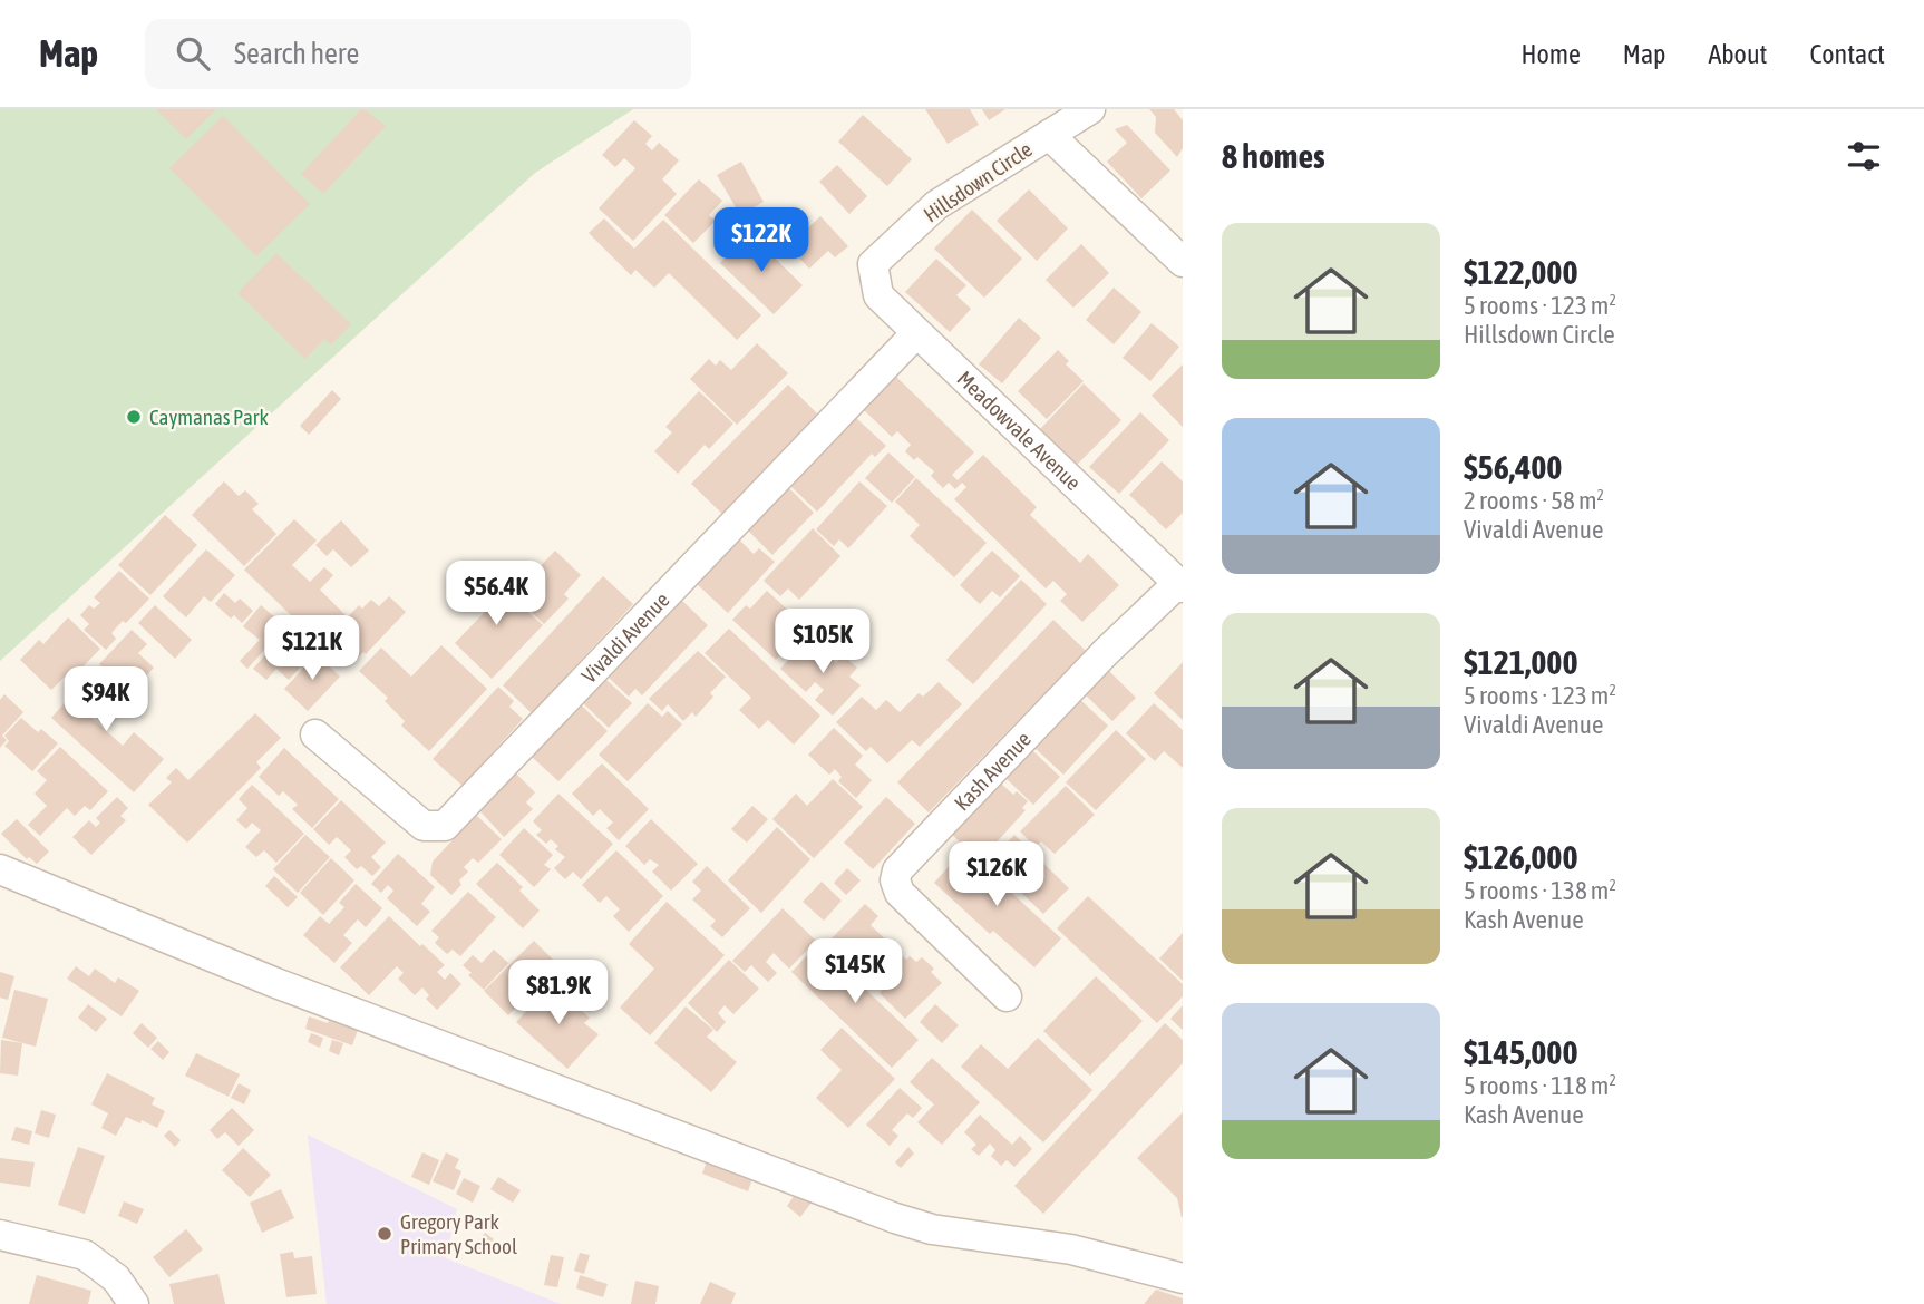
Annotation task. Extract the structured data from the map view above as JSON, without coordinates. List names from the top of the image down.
{
  "streets": {
    "street": [
      "Hillsdown Circle",
      "Meadowvale Avenue",
      "Vivaldi Avenue",
      "Kash Avenue"
    ]
  },
  "crossings": [
    ["Hillsdown Circle", "Meadowvale Avenue"],
    ["Meadowvale Avenue", "Vivaldi Avenue"],
    ["Meadowvale Avenue", "Kash Avenue"]
  ],
  "places": ["Caymanas Park", "Gregory Park Primary School"],
  "page": {
    "header": "Map",
    "search": "Search here",
    "nav": [
      "Home",
      "Map",
      "About",
      "Contact"
    ],
    "heading": "8 homes",
    "list": [
      {
        "name": "$122,000",
        "note": "5 rooms · 123 m² · Hillsdown Circle"
      },
      {
        "name": "$56,400",
        "note": "2 rooms · 58 m² · Vivaldi Avenue"
      },
      {
        "name": "$121,000",
        "note": "5 rooms · 123 m² · Vivaldi Avenue"
      },
      {
        "name": "$126,000",
        "note": "5 rooms · 138 m² · Kash Avenue"
      },
      {
        "name": "$145,000",
        "note": "5 rooms · 118 m² · Kash Avenue"
      }
    ],
    "price": [
      "$122K",
      "$56.4K",
      "$105K",
      "$121K",
      "$94K",
      "$126K",
      "$145K",
      "$81.9K"
    ]
  }
}
